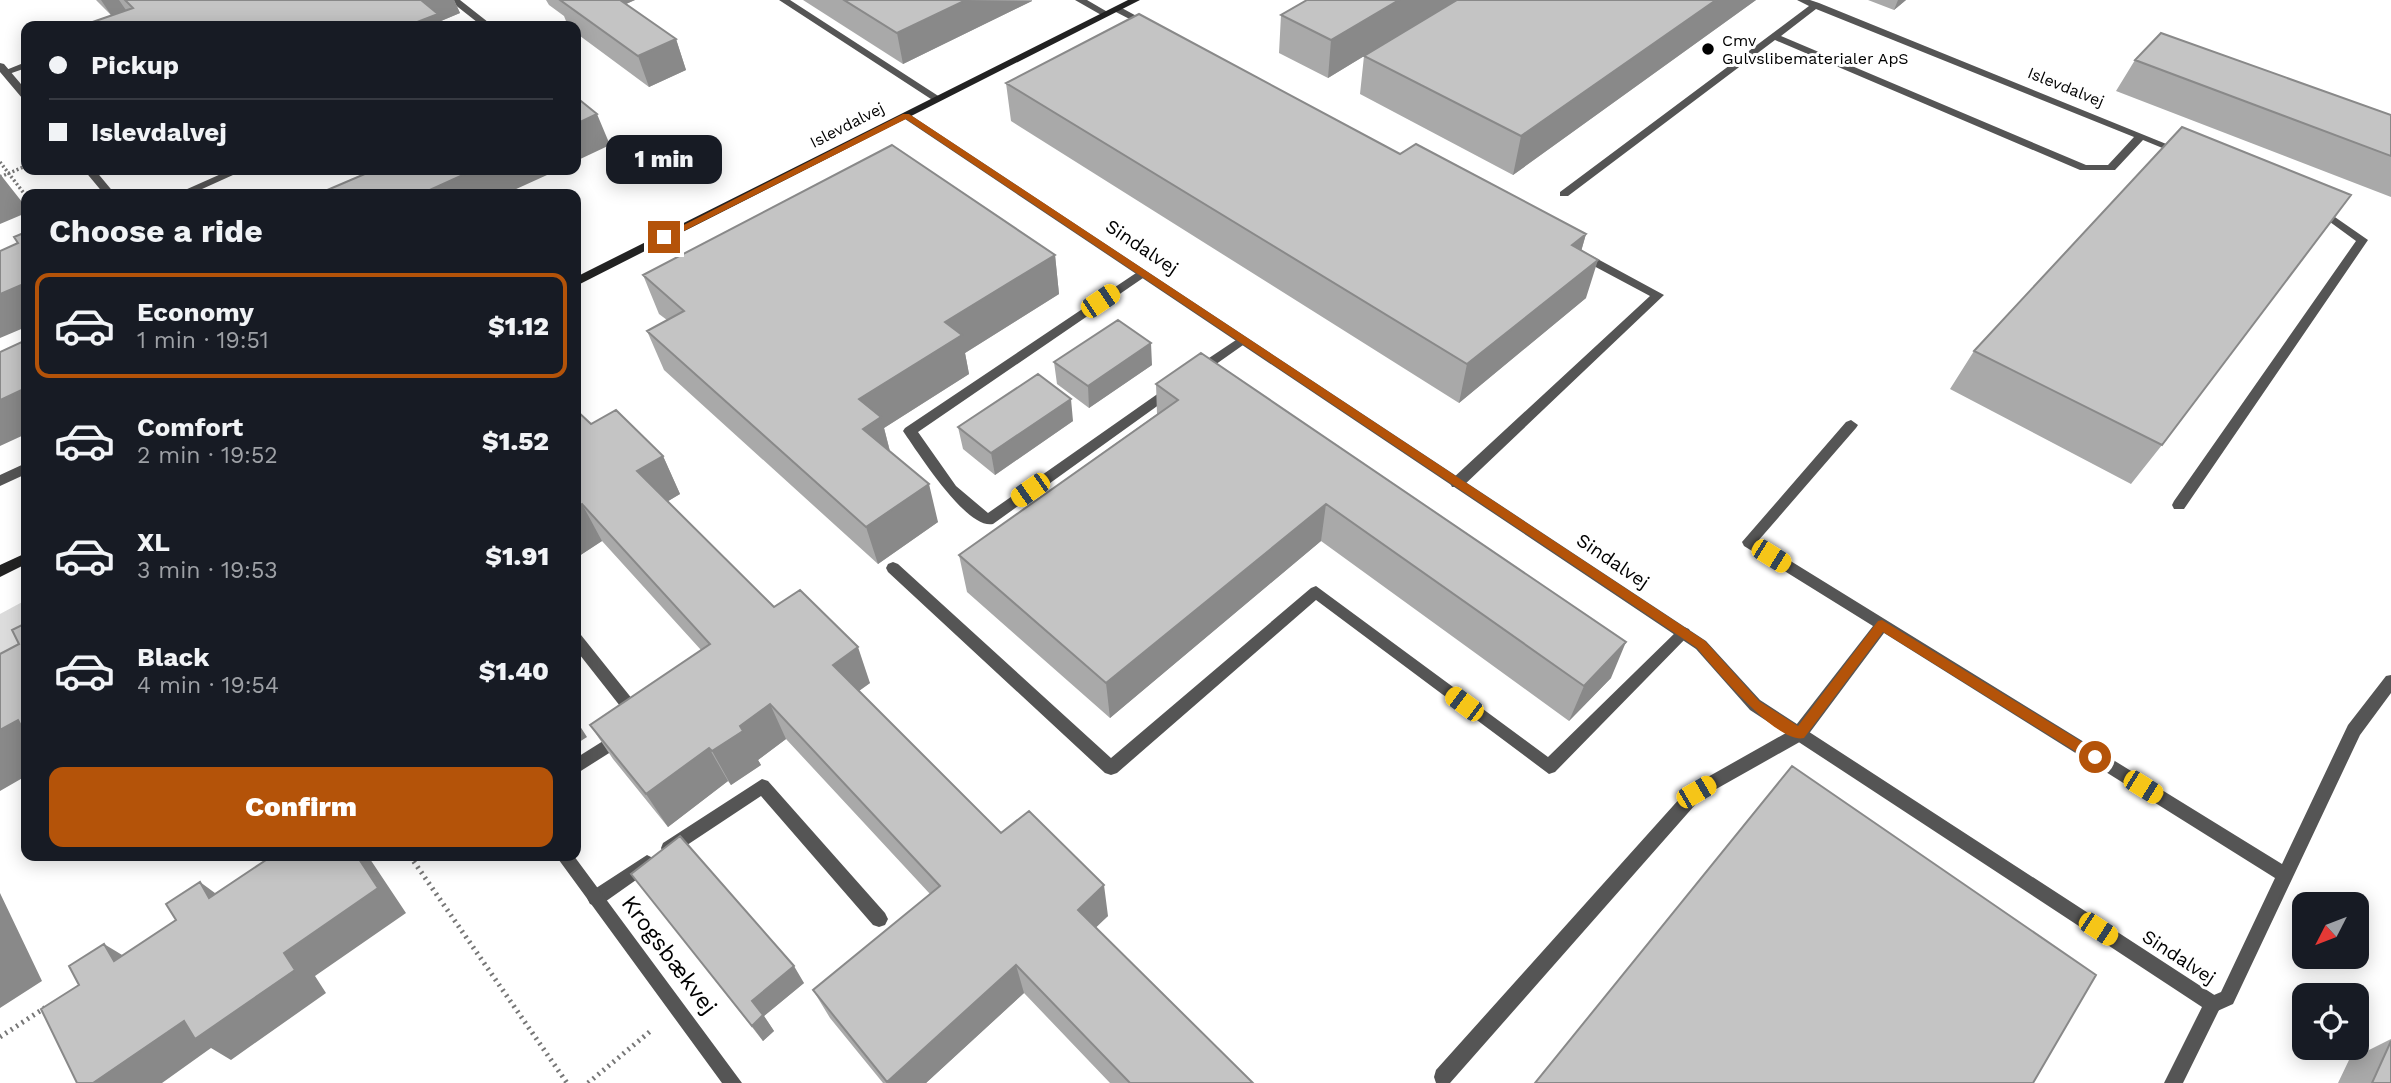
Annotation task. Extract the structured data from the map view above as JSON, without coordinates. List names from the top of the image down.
{
  "streets": {
    "street": ["Islevdalvej", "Sindalvej", "Krogsbækvej"]
  },
  "crossings": [
    ["Islevdalvej", "Sindalvej"]
  ],
  "places": ["Cmv Gulvslibematerialer ApS"],
  "north": "bottom left",
  "page": {
    "banner": ["Pickup", "Islevdalvej"],
    "bubble": "1 min",
    "heading": "Choose a ride",
    "list": [
      {
        "name": "Economy",
        "note": "1 min · 19:51",
        "value": "$1.12"
      },
      {
        "name": "Comfort",
        "note": "2 min · 19:52",
        "value": "$1.52"
      },
      {
        "name": "XL",
        "note": "3 min · 19:53",
        "value": "$1.91"
      },
      {
        "name": "Black",
        "note": "4 min · 19:54",
        "value": "$1.40"
      }
    ],
    "buttons": "Confirm"
  }
}
